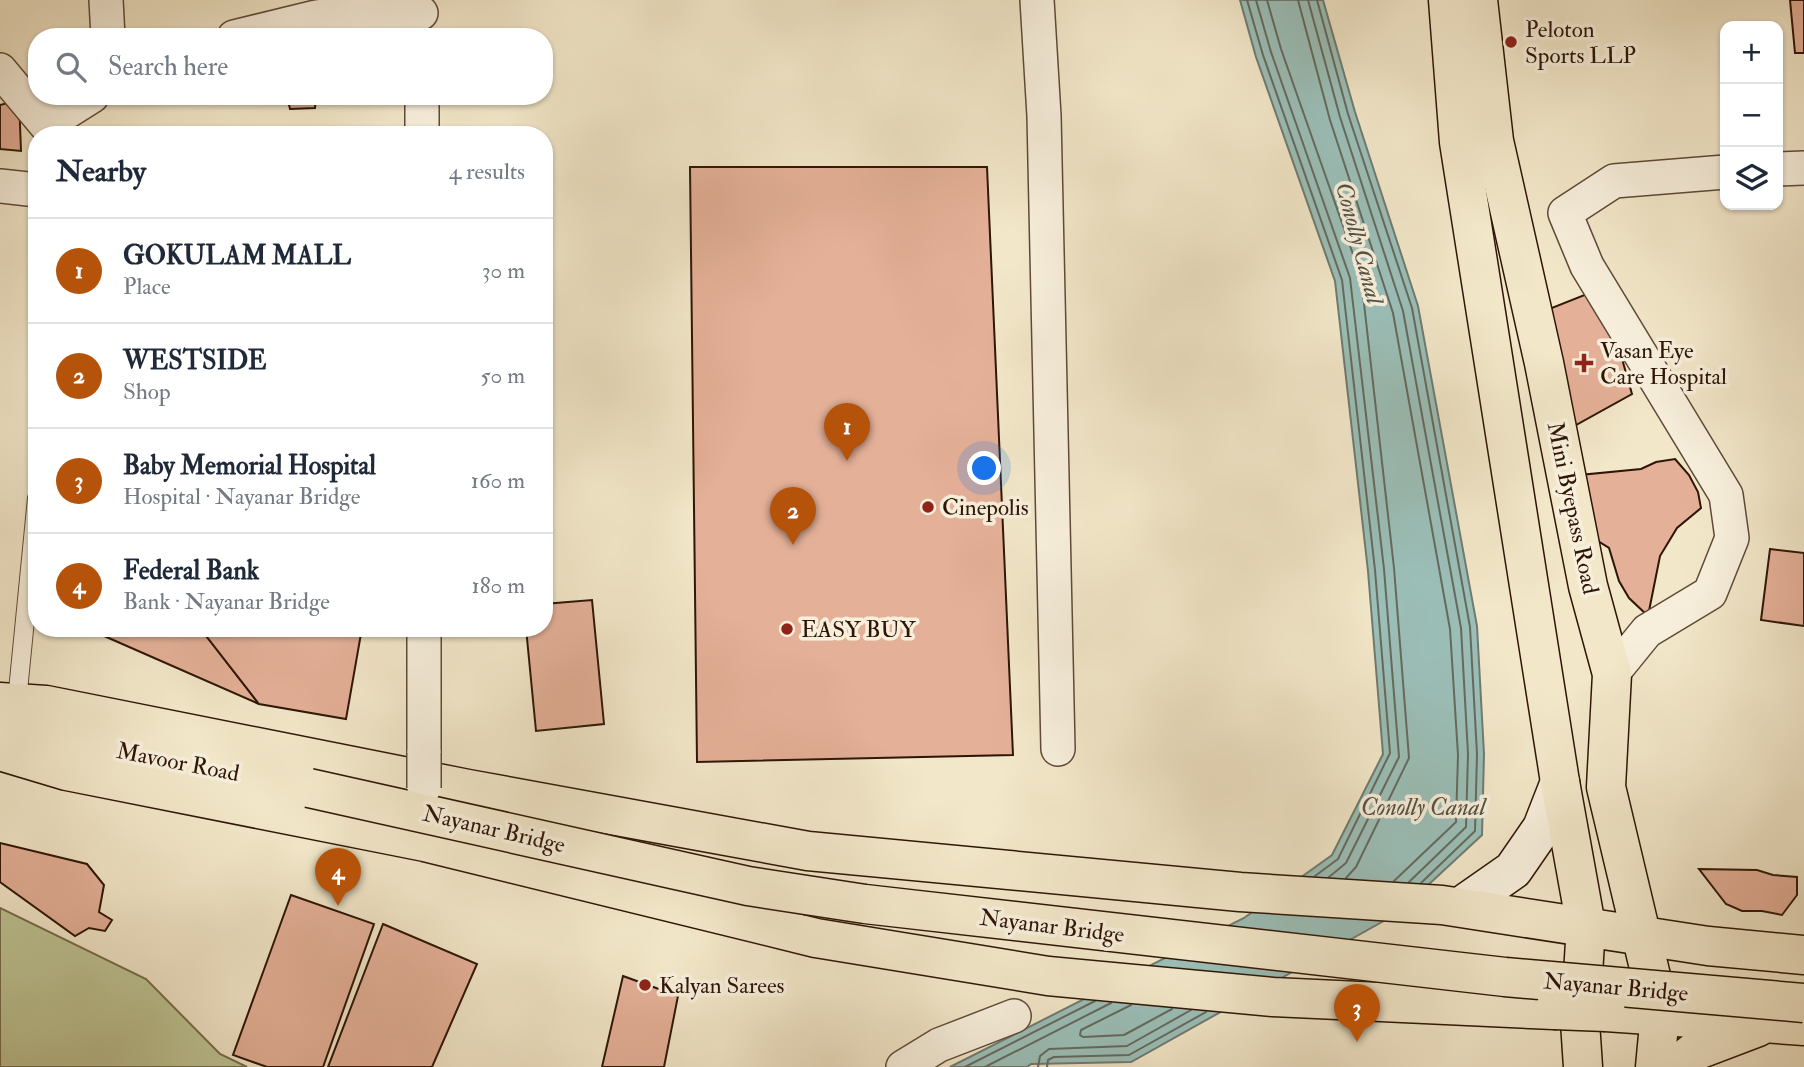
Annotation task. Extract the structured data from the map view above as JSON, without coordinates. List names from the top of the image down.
{
  "streets": {
    "main road": ["Mini Byepass Road", "Mavoor Road", "Nayanar Bridge"]
  },
  "crossings": [
    ["Mavoor Road", "Nayanar Bridge"]
  ],
  "water": ["Conolly Canal"],
  "places": {
    "other": [
      "Peloton Sports LLP",
      "Cinepolis",
      "EASY BUY",
      "Kalyan Sarees"
    ],
    "health": ["Vasan Eye Care Hospital"]
  },
  "page": {
    "map_buttons": ["+", "−"],
    "search": "Search here",
    "heading": ["Nearby", "4 results"],
    "list": [
      {
        "mark": "1",
        "name": "GOKULAM MALL",
        "note": "Place",
        "value": "30 m"
      },
      {
        "mark": "2",
        "name": "WESTSIDE",
        "note": "Shop",
        "value": "50 m"
      },
      {
        "mark": "3",
        "name": "Baby Memorial Hospital",
        "note": "Hospital · Nayanar Bridge",
        "value": "160 m"
      },
      {
        "mark": "4",
        "name": "Federal Bank",
        "note": "Bank · Nayanar Bridge",
        "value": "180 m"
      }
    ],
    "pins": [
      "1",
      "2",
      "4",
      "3"
    ]
  }
}
